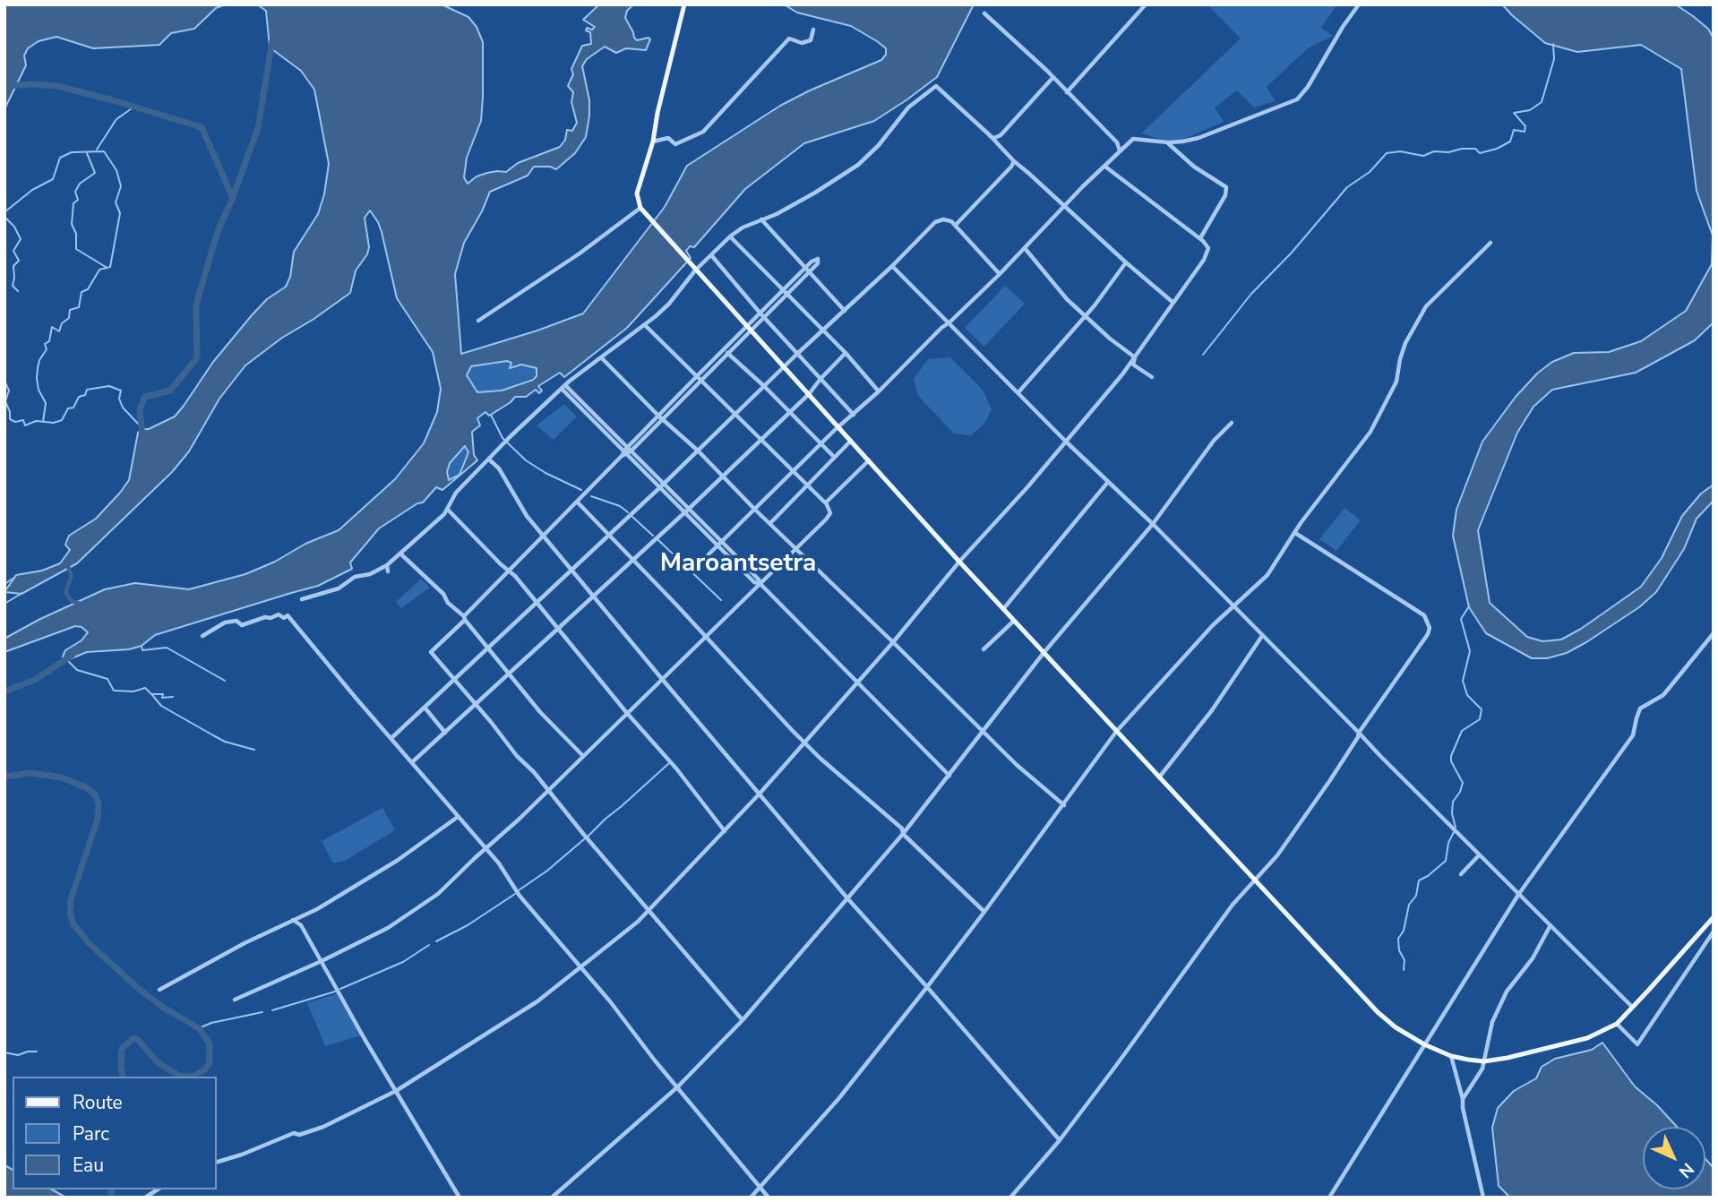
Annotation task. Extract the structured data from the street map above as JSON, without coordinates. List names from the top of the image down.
{
  "districts": ["Maroantsetra"],
  "legend": ["Route", "Parc", "Eau"],
  "north": "bottom right"
}
